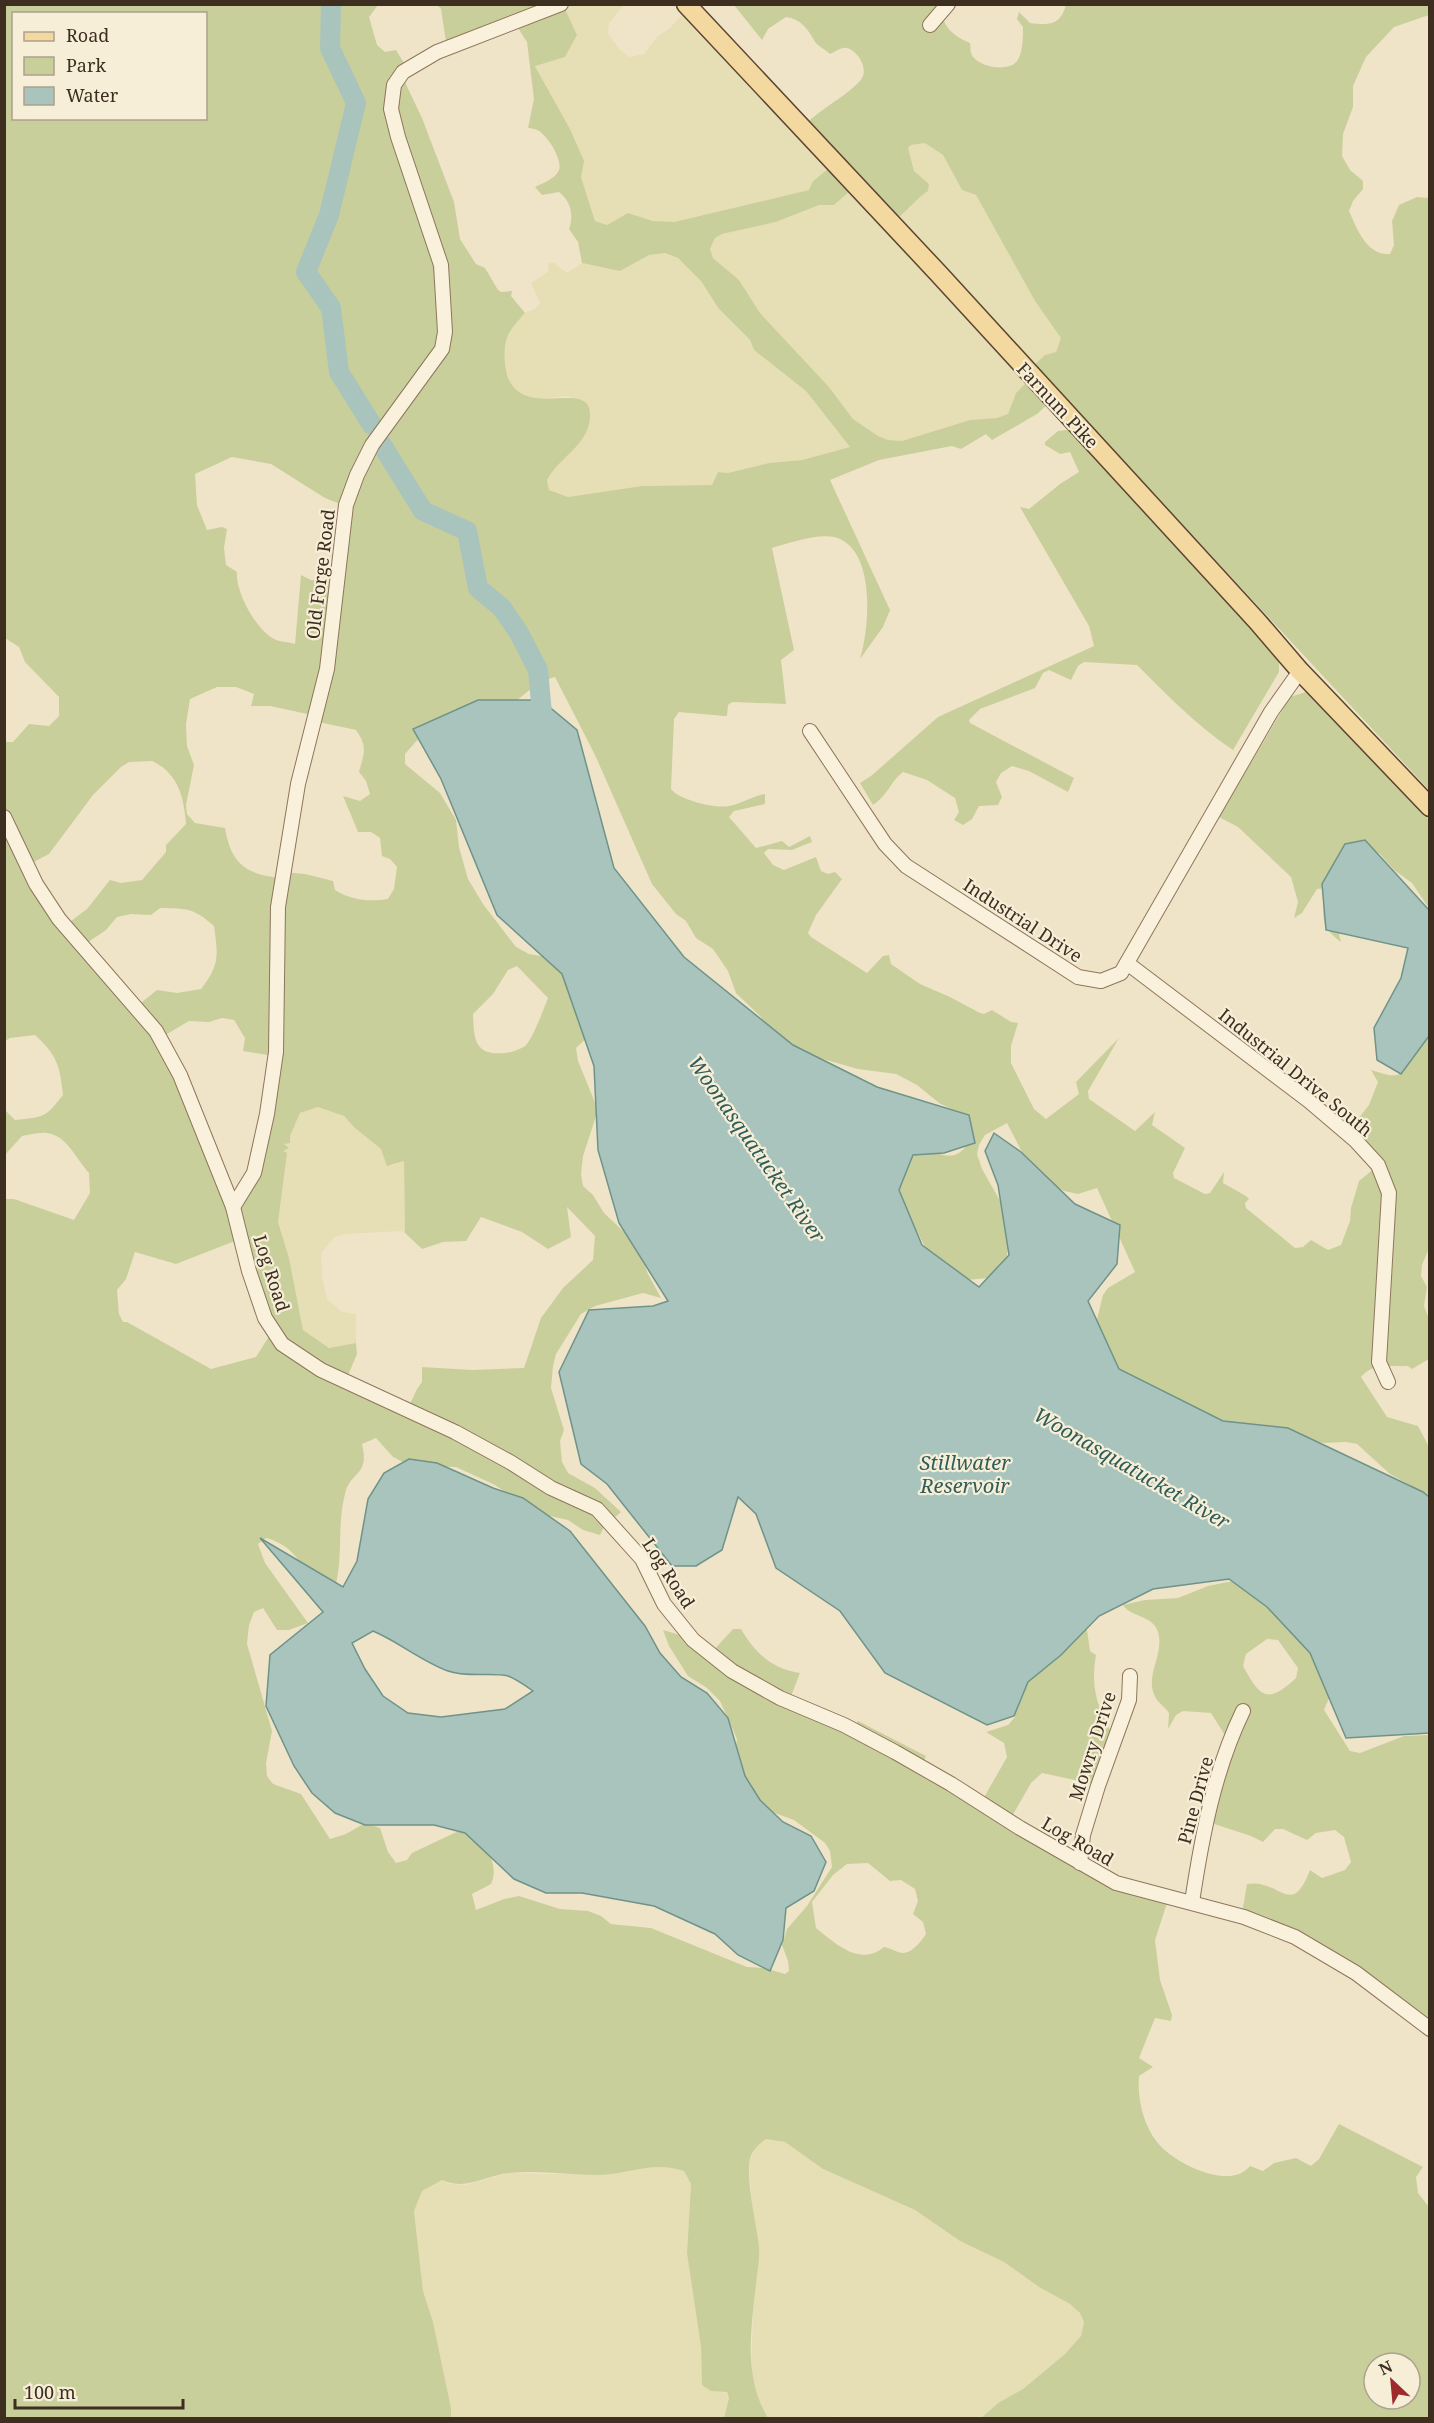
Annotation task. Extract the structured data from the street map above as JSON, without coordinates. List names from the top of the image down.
{
  "streets": {
    "main road": ["Farnum Pike"],
    "street": [
      "Old Forge Road",
      "Industrial Drive",
      "Industrial Drive South",
      "Log Road",
      "Mowry Drive",
      "Pine Drive"
    ]
  },
  "crossings": [
    ["Farnum Pike", "Industrial Drive"],
    ["Old Forge Road", "Log Road"],
    ["Industrial Drive", "Industrial Drive South"],
    ["Log Road", "Mowry Drive"],
    ["Log Road", "Pine Drive"]
  ],
  "water": ["Woonasquatucket River", "Stillwater Reservoir"],
  "legend": ["Road", "Park", "Water"],
  "scale_bar": "100 m",
  "north": "top left"
}
